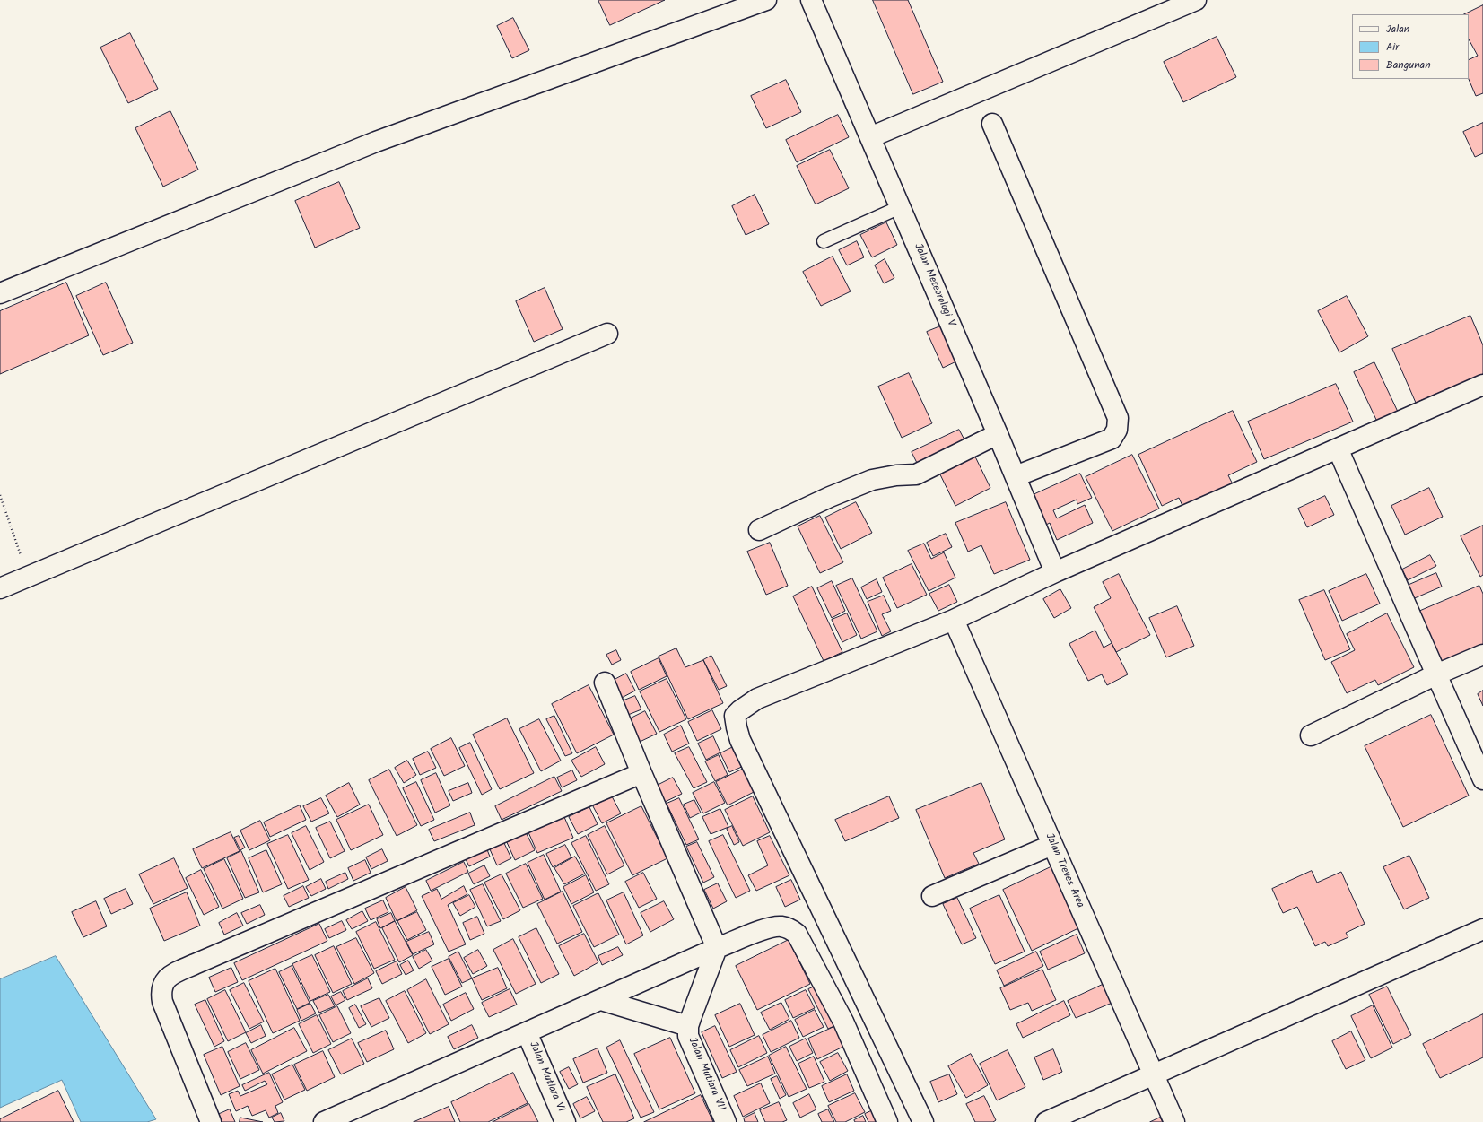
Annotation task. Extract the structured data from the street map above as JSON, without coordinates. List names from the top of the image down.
{
  "streets": {
    "street": [
      "Jalan Meteorologi V",
      "Jalan Treves Area",
      "Jalan Mutiara VII",
      "Jalan Mutiara VI"
    ]
  },
  "legend": ["Jalan", "Air", "Bangunan"]
}
